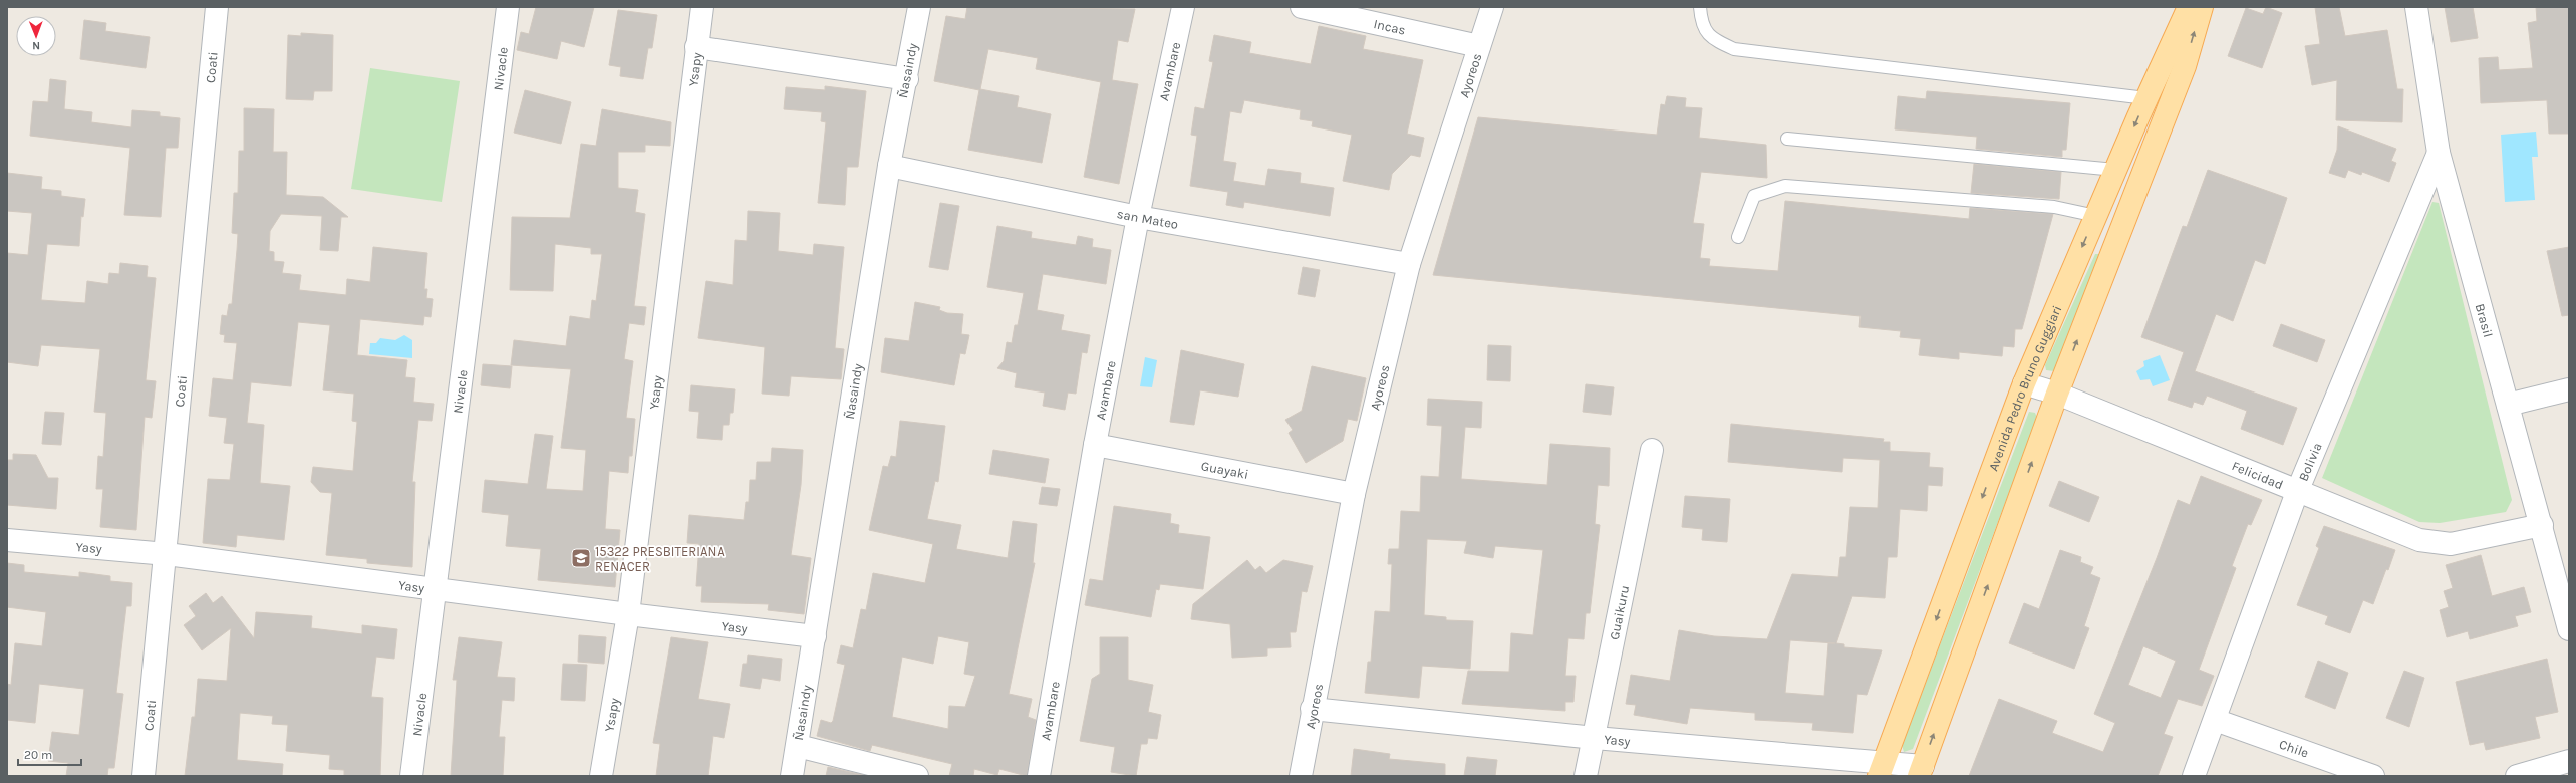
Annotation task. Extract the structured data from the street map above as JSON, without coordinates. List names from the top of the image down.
{
  "streets": {
    "main road": ["Avenida Pedro Bruno Guggiari"],
    "street": [
      "Incas",
      "Coati",
      "Nivacle",
      "Ysapy",
      "Ñasaindy",
      "Avambare",
      "Ayoreos",
      "san Mateo",
      "Brasil",
      "Bolivia",
      "Guayaki",
      "Felicidad",
      "Yasy",
      "Guaikuru",
      "Chile"
    ]
  },
  "crossings": [
    ["Incas", "Ayoreos"],
    ["Coati", "Yasy"],
    ["Nivacle", "Yasy"],
    ["Ysapy", "Yasy"],
    ["Ñasaindy", "san Mateo"],
    ["Ñasaindy", "Yasy"],
    ["Avambare", "san Mateo"],
    ["Avambare", "Guayaki"],
    ["Ayoreos", "san Mateo"],
    ["Ayoreos", "Guayaki"],
    ["Ayoreos", "Yasy"],
    ["Brasil", "Bolivia"],
    ["Brasil", "Felicidad"],
    ["Avenida Pedro Bruno Guggiari", "Felicidad"],
    ["Avenida Pedro Bruno Guggiari", "Yasy"],
    ["Bolivia", "Felicidad"],
    ["Bolivia", "Chile"],
    ["Yasy", "Guaikuru"]
  ],
  "places": {
    "school or university": ["15322 PRESBITERIANA RENACER"]
  },
  "scale_bar": "20 m",
  "north": "bottom"
}
